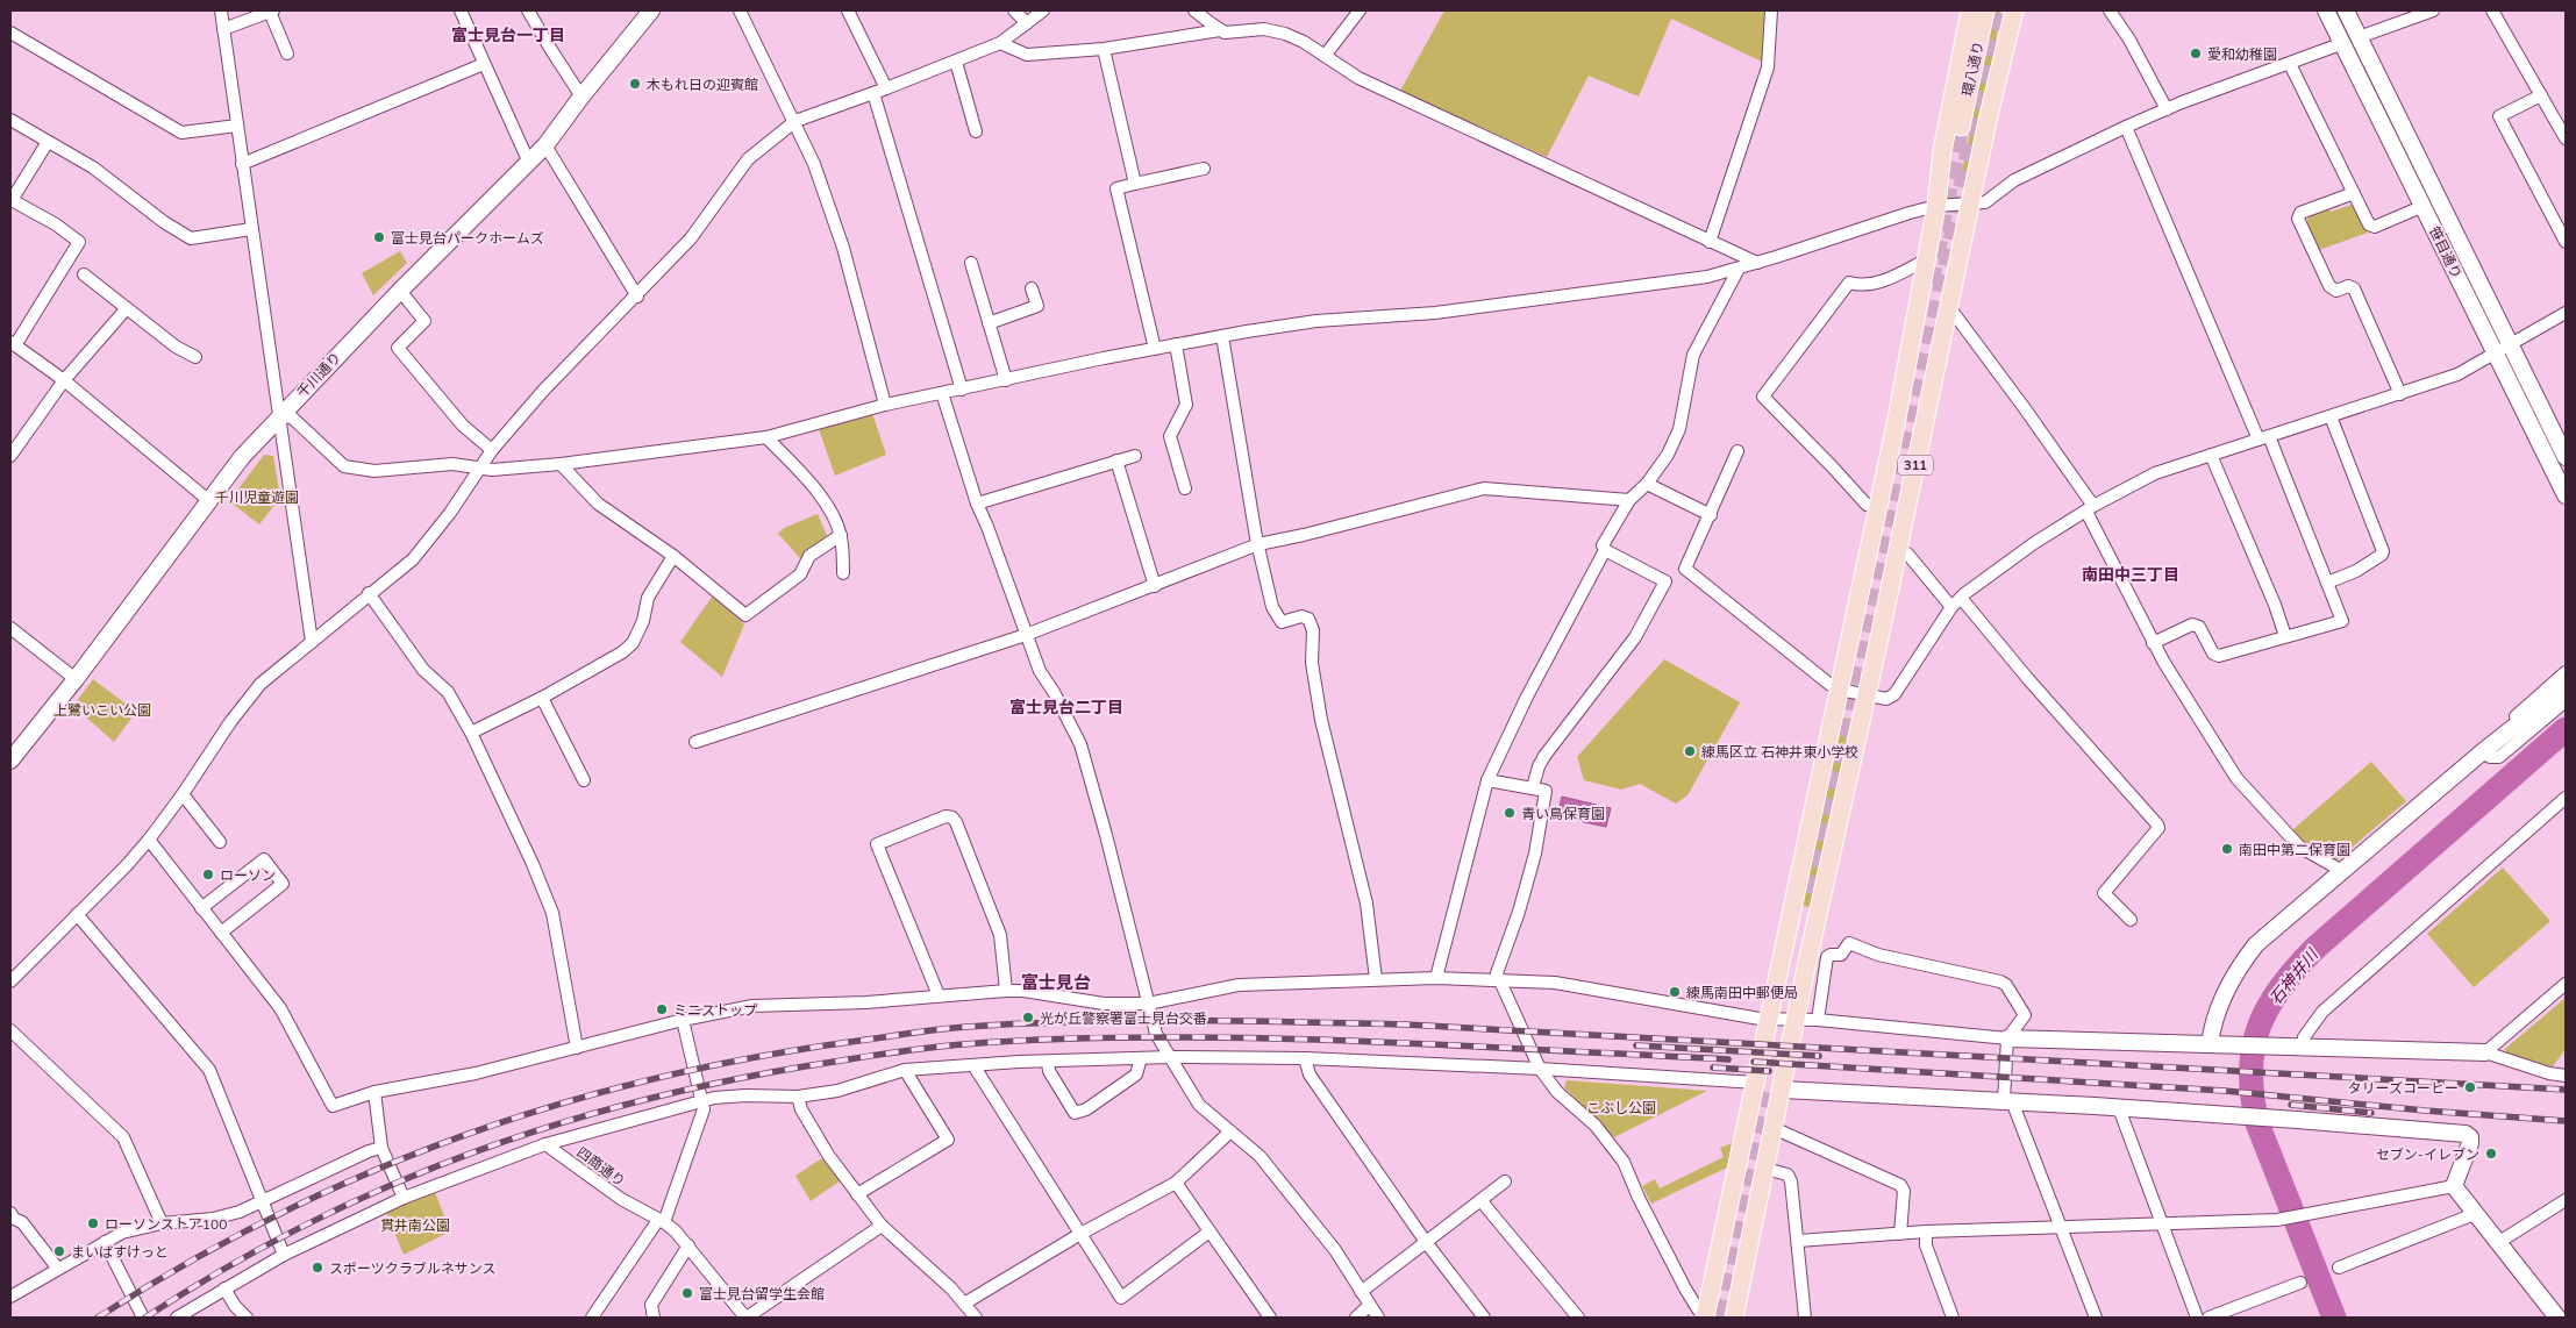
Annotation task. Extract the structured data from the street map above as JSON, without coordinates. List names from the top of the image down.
{
  "streets": {
    "main road": [
      "環八通り",
      "笹目通り",
      "千川通り",
      "311"
    ],
    "street": ["四商通り"]
  },
  "districts": [
    "富士見台一丁目",
    "南田中三丁目",
    "富士見台二丁目",
    "富士見台"
  ],
  "water": ["石神井川"],
  "parks": [
    "千川児童遊園",
    "上鷺いこい公園",
    "こぶし公園",
    "貫井南公園"
  ],
  "places": [
    "愛和幼稚園",
    "木もれ日の迎賓館",
    "富士見台パークホームズ",
    "練馬区立 石神井東小学校",
    "青い鳥保育園",
    "南田中第二保育園",
    "ローソン",
    "練馬南田中郵便局",
    "ミニストップ",
    "光が丘警察署富士見台交番",
    "タリーズコーヒー",
    "セブン-イレブン",
    "ローソンストア100",
    "まいばすけっと",
    "スポーツクラブルネサンス",
    "富士見台留学生会館"
  ]
}
